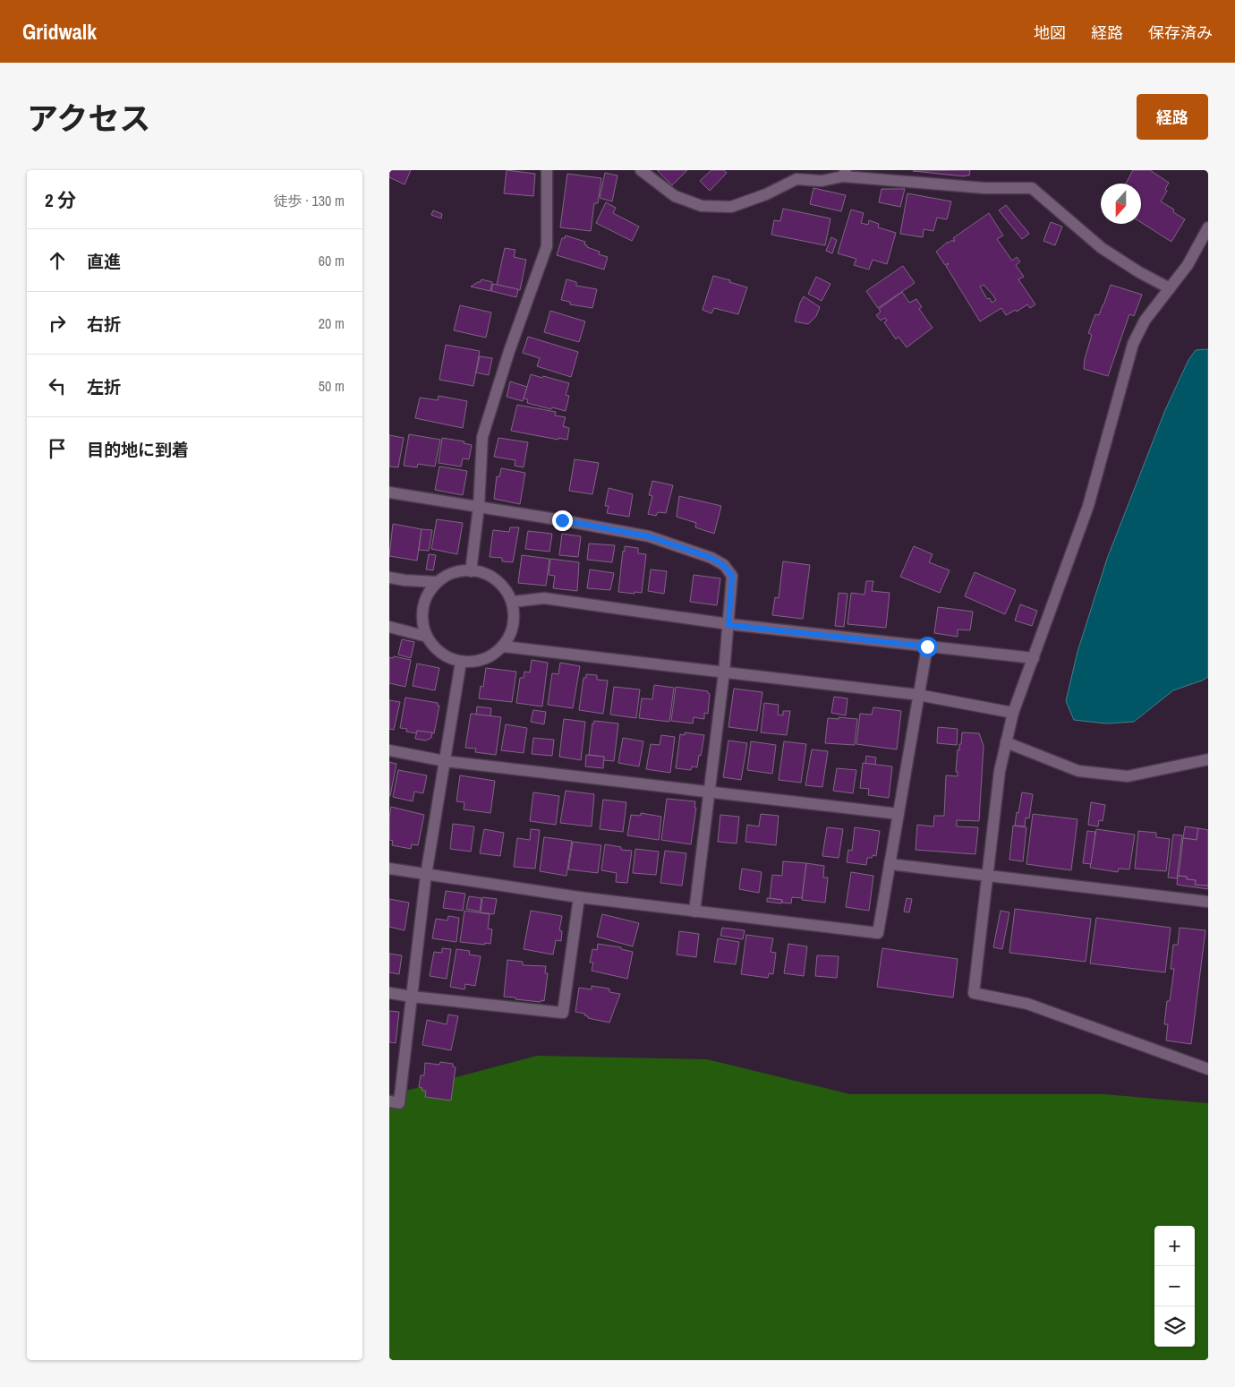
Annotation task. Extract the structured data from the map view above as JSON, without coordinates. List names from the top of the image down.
{
  "north": "bottom",
  "page": {
    "header": "Gridwalk",
    "nav": ["地図", "経路", "保存済み"],
    "title": "アクセス",
    "buttons": "経路",
    "heading": ["2 分", "徒歩 · 130 m"],
    "list": [
      ["直進", "60 m"],
      ["右折", "20 m"],
      ["左折", "50 m"],
      "目的地に到着"
    ],
    "map_buttons": ["+", "−"]
  }
}
